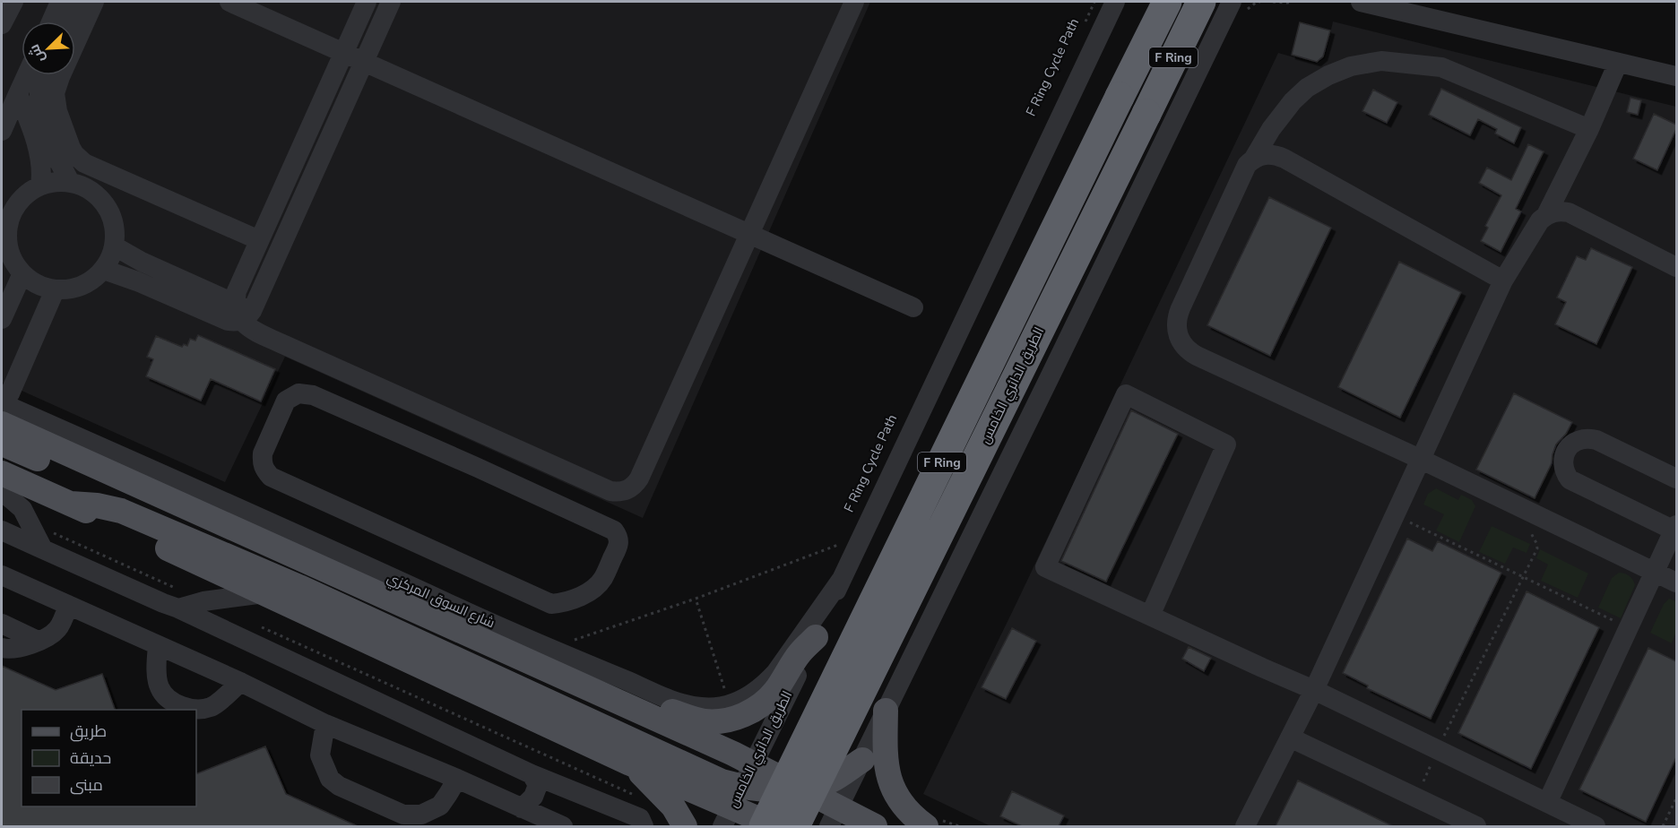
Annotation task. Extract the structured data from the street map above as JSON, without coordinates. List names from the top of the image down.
{
  "streets": {
    "highway": ["F Ring", "الطريق الدائري الخامس"],
    "main road": ["شارع السوق المركزي"],
    "path": ["F Ring Cycle Path"]
  },
  "crossings": [
    ["الطريق الدائري الخامس", "شارع السوق المركزي"]
  ],
  "legend": ["طريق", "حديقة", "مبنى"],
  "north": "bottom left"
}
